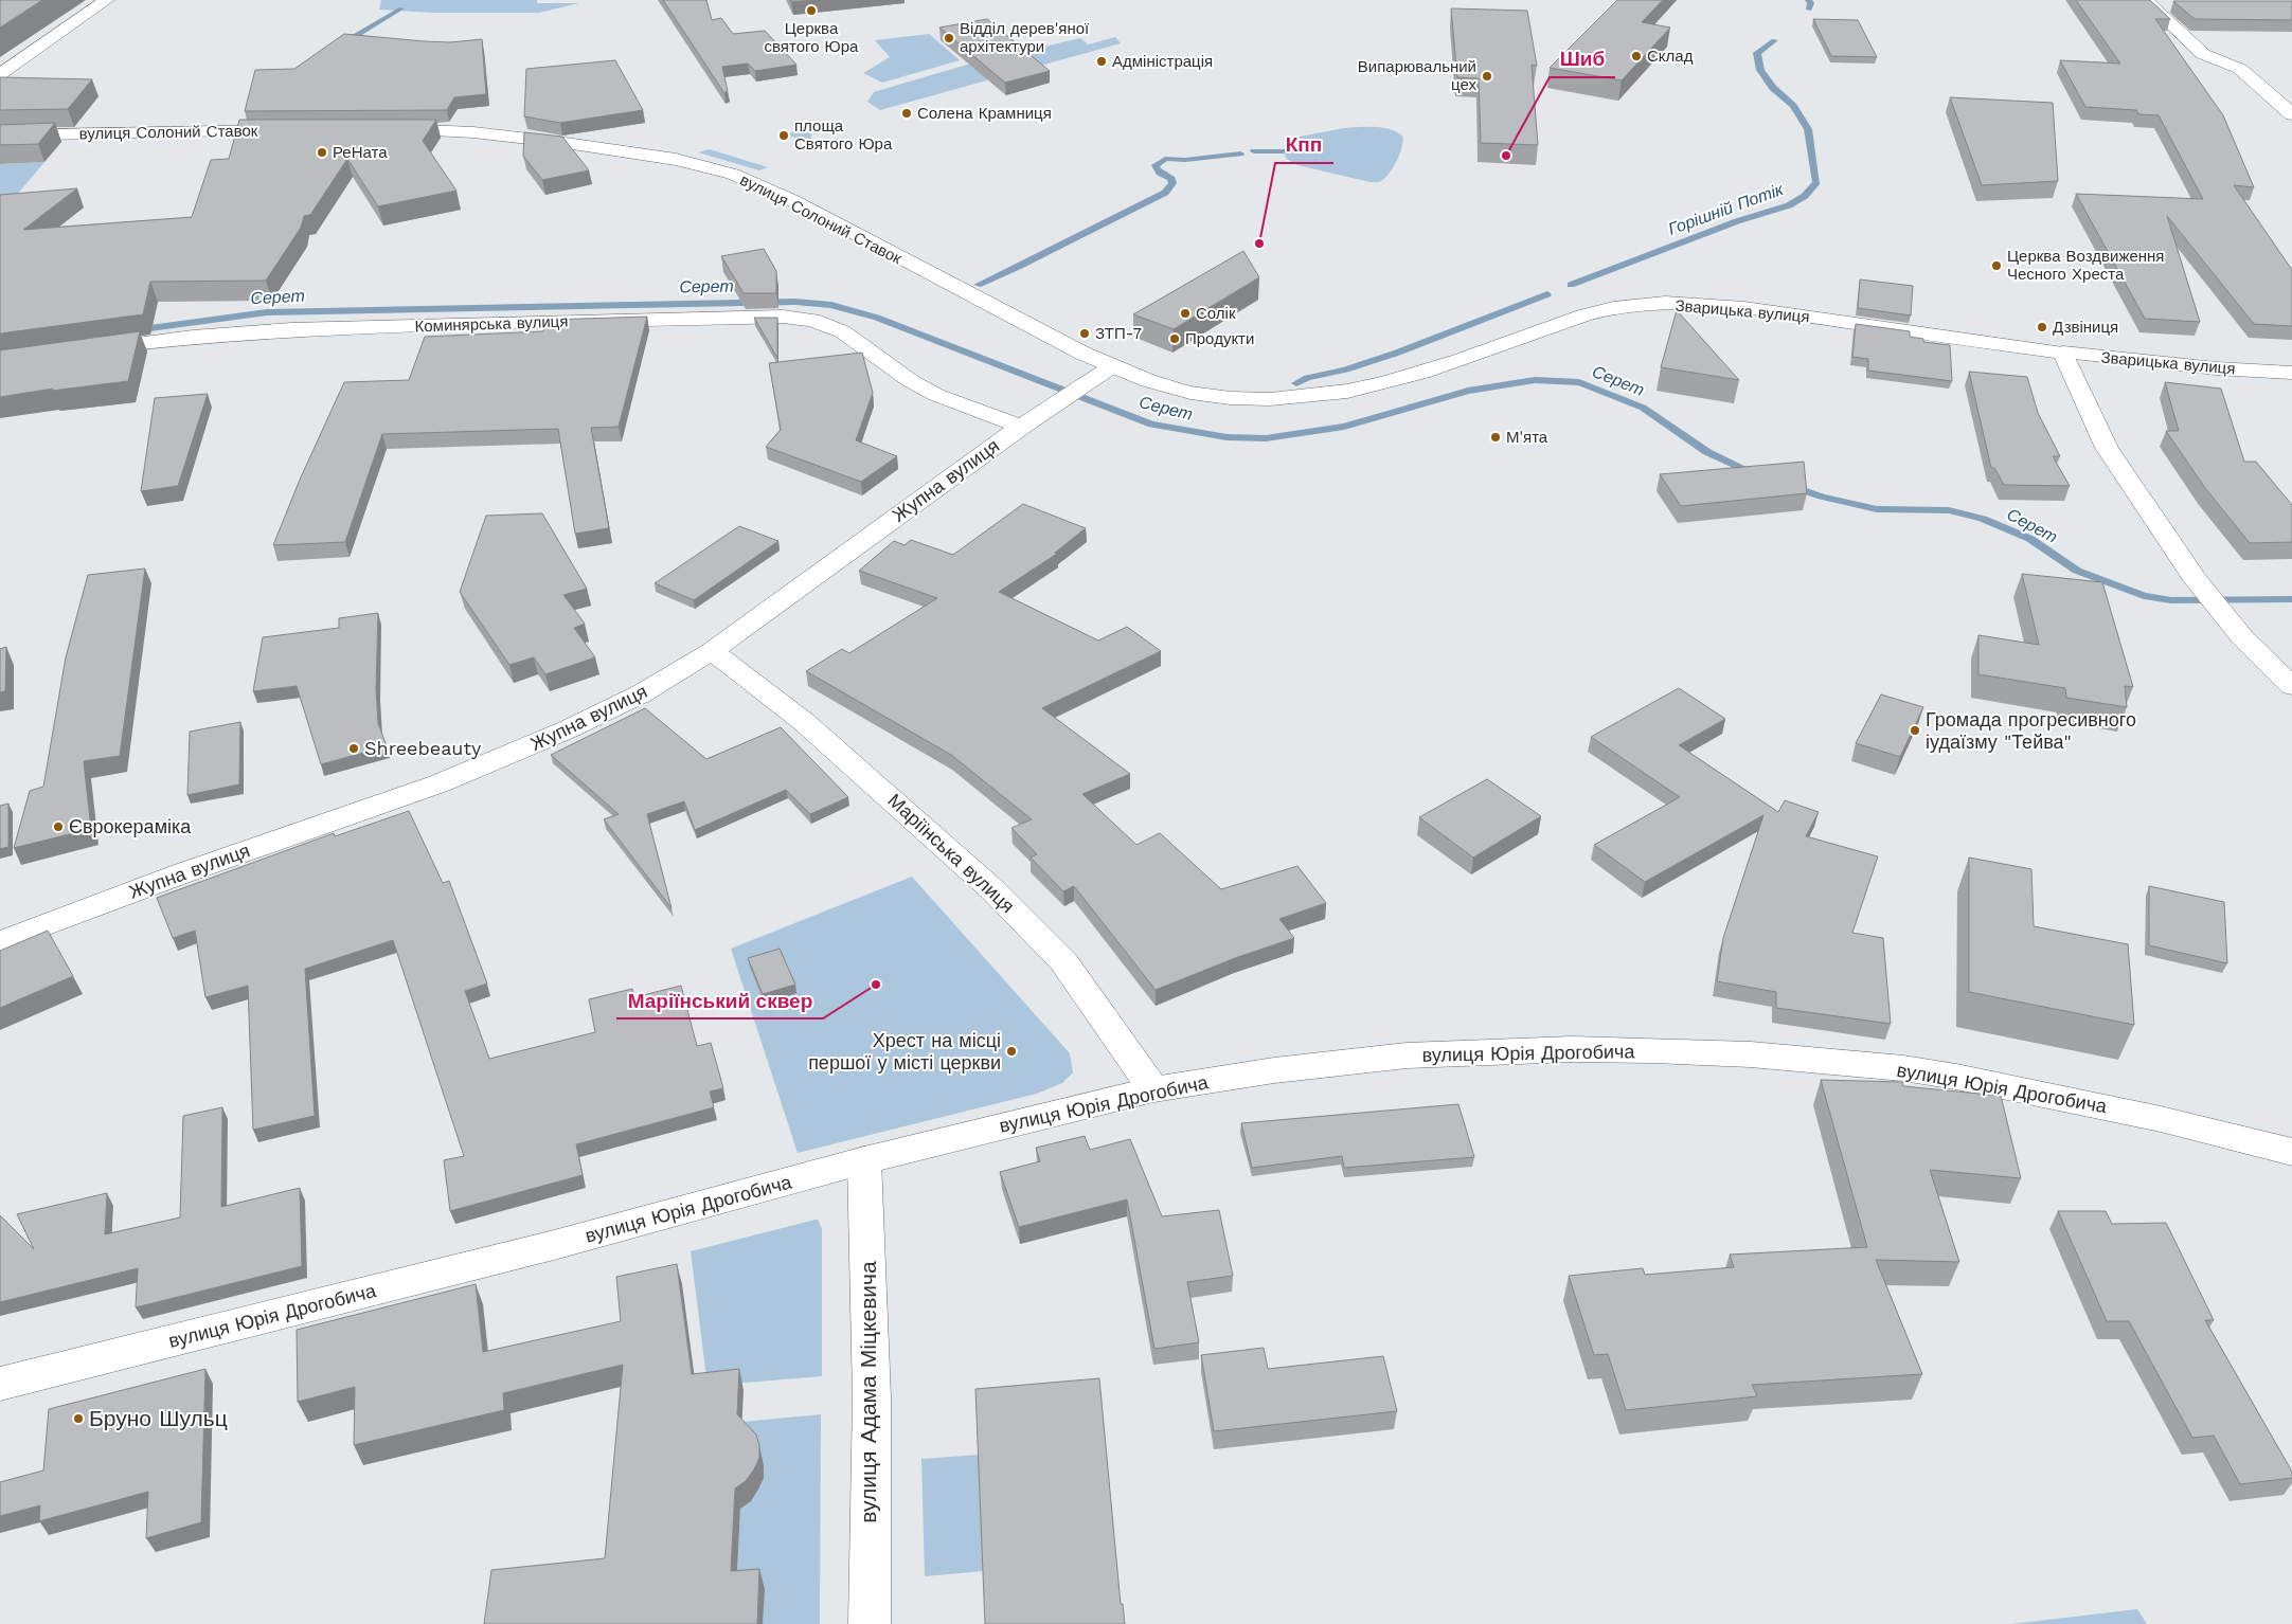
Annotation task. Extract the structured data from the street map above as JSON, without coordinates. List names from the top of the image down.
{
  "streets": {
    "street": [
      "вулиця Солоний Ставок",
      "Зварицька вулиця",
      "Коминярська вулиця",
      "Жупна вулиця",
      "Маріїнська вулиця",
      "вулиця Юрія Дрогобича",
      "вулиця Адама Міцкевича"
    ]
  },
  "crossings": [
    ["вулиця Солоний Ставок", "Зварицька вулиця"],
    ["вулиця Солоний Ставок", "Жупна вулиця"],
    ["Зварицька вулиця", "Жупна вулиця"],
    ["Коминярська вулиця", "Жупна вулиця"],
    ["Жупна вулиця", "Маріїнська вулиця"],
    ["Маріїнська вулиця", "вулиця Юрія Дрогобича"],
    ["вулиця Юрія Дрогобича", "вулиця Адама Міцкевича"]
  ],
  "water": ["Горішній Потік", "Серет"],
  "places": [
    "Церква святого Юра",
    "Відділ дерев'яної архітектури",
    "Склад",
    "Адміністрація",
    "Випарювальний цех",
    "Солена Крамниця",
    "площа Святого Юра",
    "РеНата",
    "Шиб",
    "Кпп",
    "Церква Воздвиження Чесного Хреста",
    "Солік",
    "Дзвіниця",
    "ЗТП-7",
    "Продукти",
    "М'ята",
    "Громада прогресивного іудаїзму \"Тейва\"",
    "Shreebeauty",
    "Єврокераміка",
    "Маріїнський сквер",
    "Хрест на місці першої у місті церкви",
    "Бруно Шульц"
  ]
}
